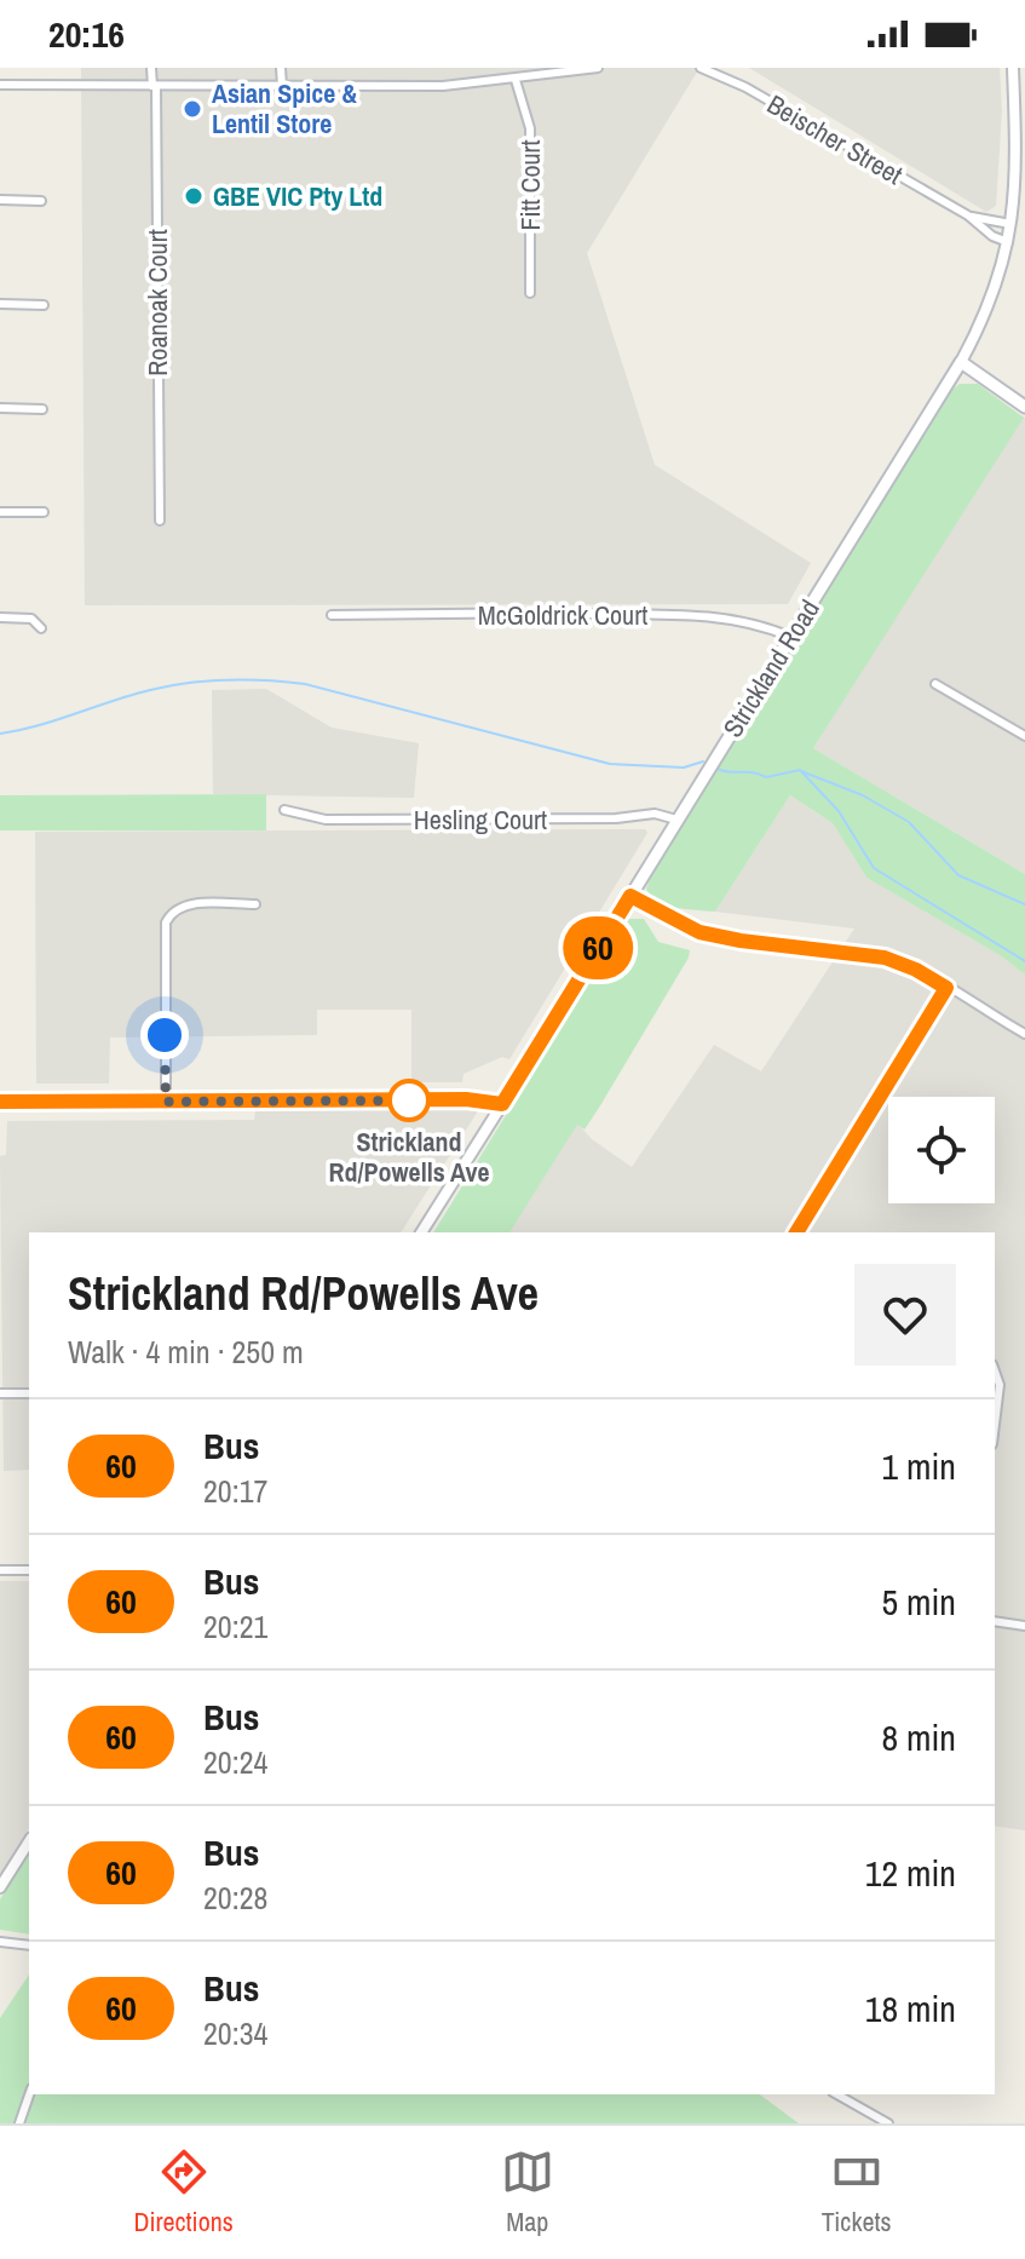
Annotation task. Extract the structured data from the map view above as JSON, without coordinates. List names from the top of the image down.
{
  "streets": {
    "main road": ["Strickland Road"],
    "street": [
      "Beischer Street",
      "Fitt Court",
      "Roanoak Court",
      "McGoldrick Court",
      "Hesling Court"
    ]
  },
  "crossings": [
    ["Beischer Street", "Strickland Road"],
    ["McGoldrick Court", "Strickland Road"],
    ["Strickland Road", "Hesling Court"]
  ],
  "places": ["Asian Spice & Lentil Store", "GBE VIC Pty Ltd", "Strickland Rd/Powells Ave"],
  "lines": ["bus line 60"],
  "page": {
    "status": "20:16",
    "on_map": "60",
    "heading": ["Strickland Rd/Powells Ave", "Walk · 4 min · 250 m"],
    "list": [
      {
        "mark": "60",
        "name": "Bus",
        "note": "20:17",
        "value": "1 min"
      },
      {
        "mark": "60",
        "name": "Bus",
        "note": "20:21",
        "value": "5 min"
      },
      {
        "mark": "60",
        "name": "Bus",
        "note": "20:24",
        "value": "8 min"
      },
      {
        "mark": "60",
        "name": "Bus",
        "note": "20:28",
        "value": "12 min"
      },
      {
        "mark": "60",
        "name": "Bus",
        "note": "20:34",
        "value": "18 min"
      }
    ],
    "tabs": ["Directions", "Map", "Tickets"]
  }
}
